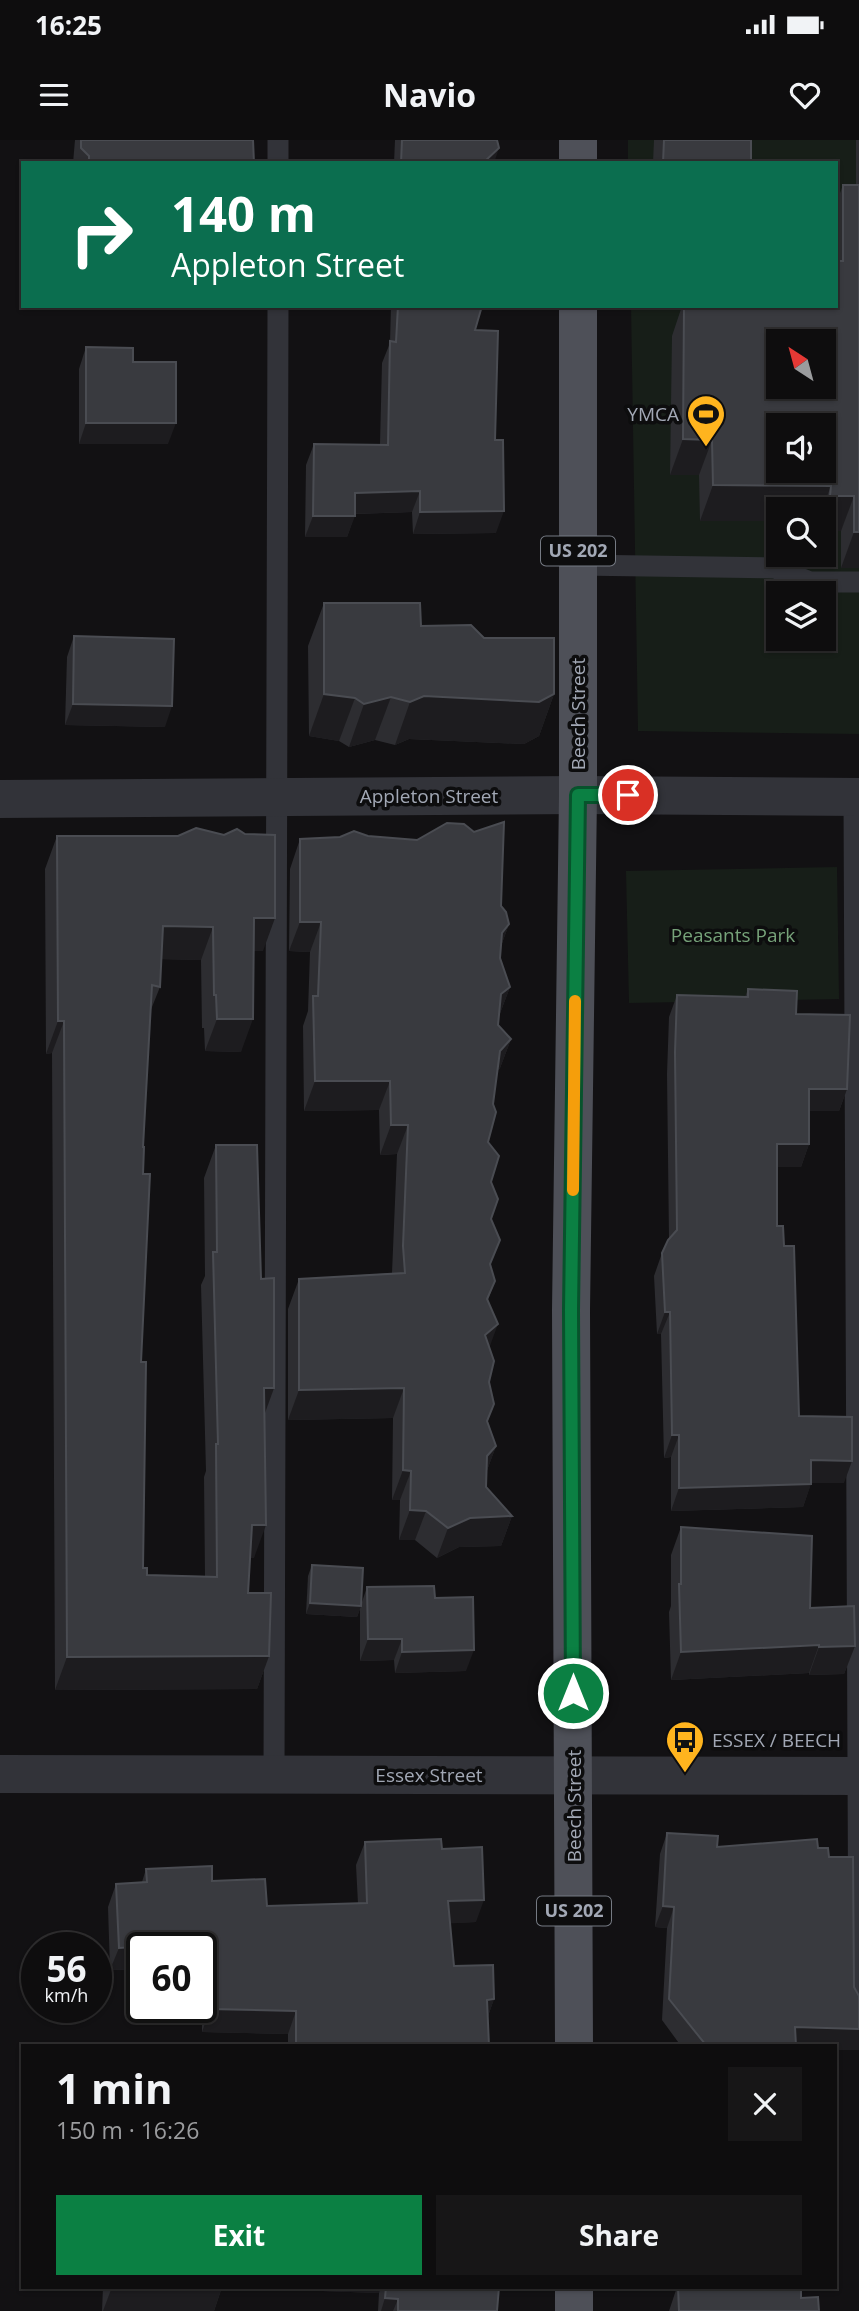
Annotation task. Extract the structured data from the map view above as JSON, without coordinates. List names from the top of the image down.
{
  "streets": {
    "main road": ["US 202", "Beech Street"],
    "street": ["Appleton Street", "Essex Street"]
  },
  "crossings": [
    ["Beech Street", "Appleton Street"],
    ["Beech Street", "Essex Street"]
  ],
  "parks": ["Peasants Park"],
  "places": {
    "sports": ["YMCA"],
    "bus stop": ["ESSEX / BEECH"]
  },
  "north": "top left",
  "page": {
    "status": "16:25",
    "header": "Navio",
    "turn": ["140 m", "Appleton Street"],
    "speed": "56 km/h",
    "limit": "60",
    "heading": ["1 min", "150 m · 16:26"],
    "buttons": ["Exit", "Share"]
  }
}
